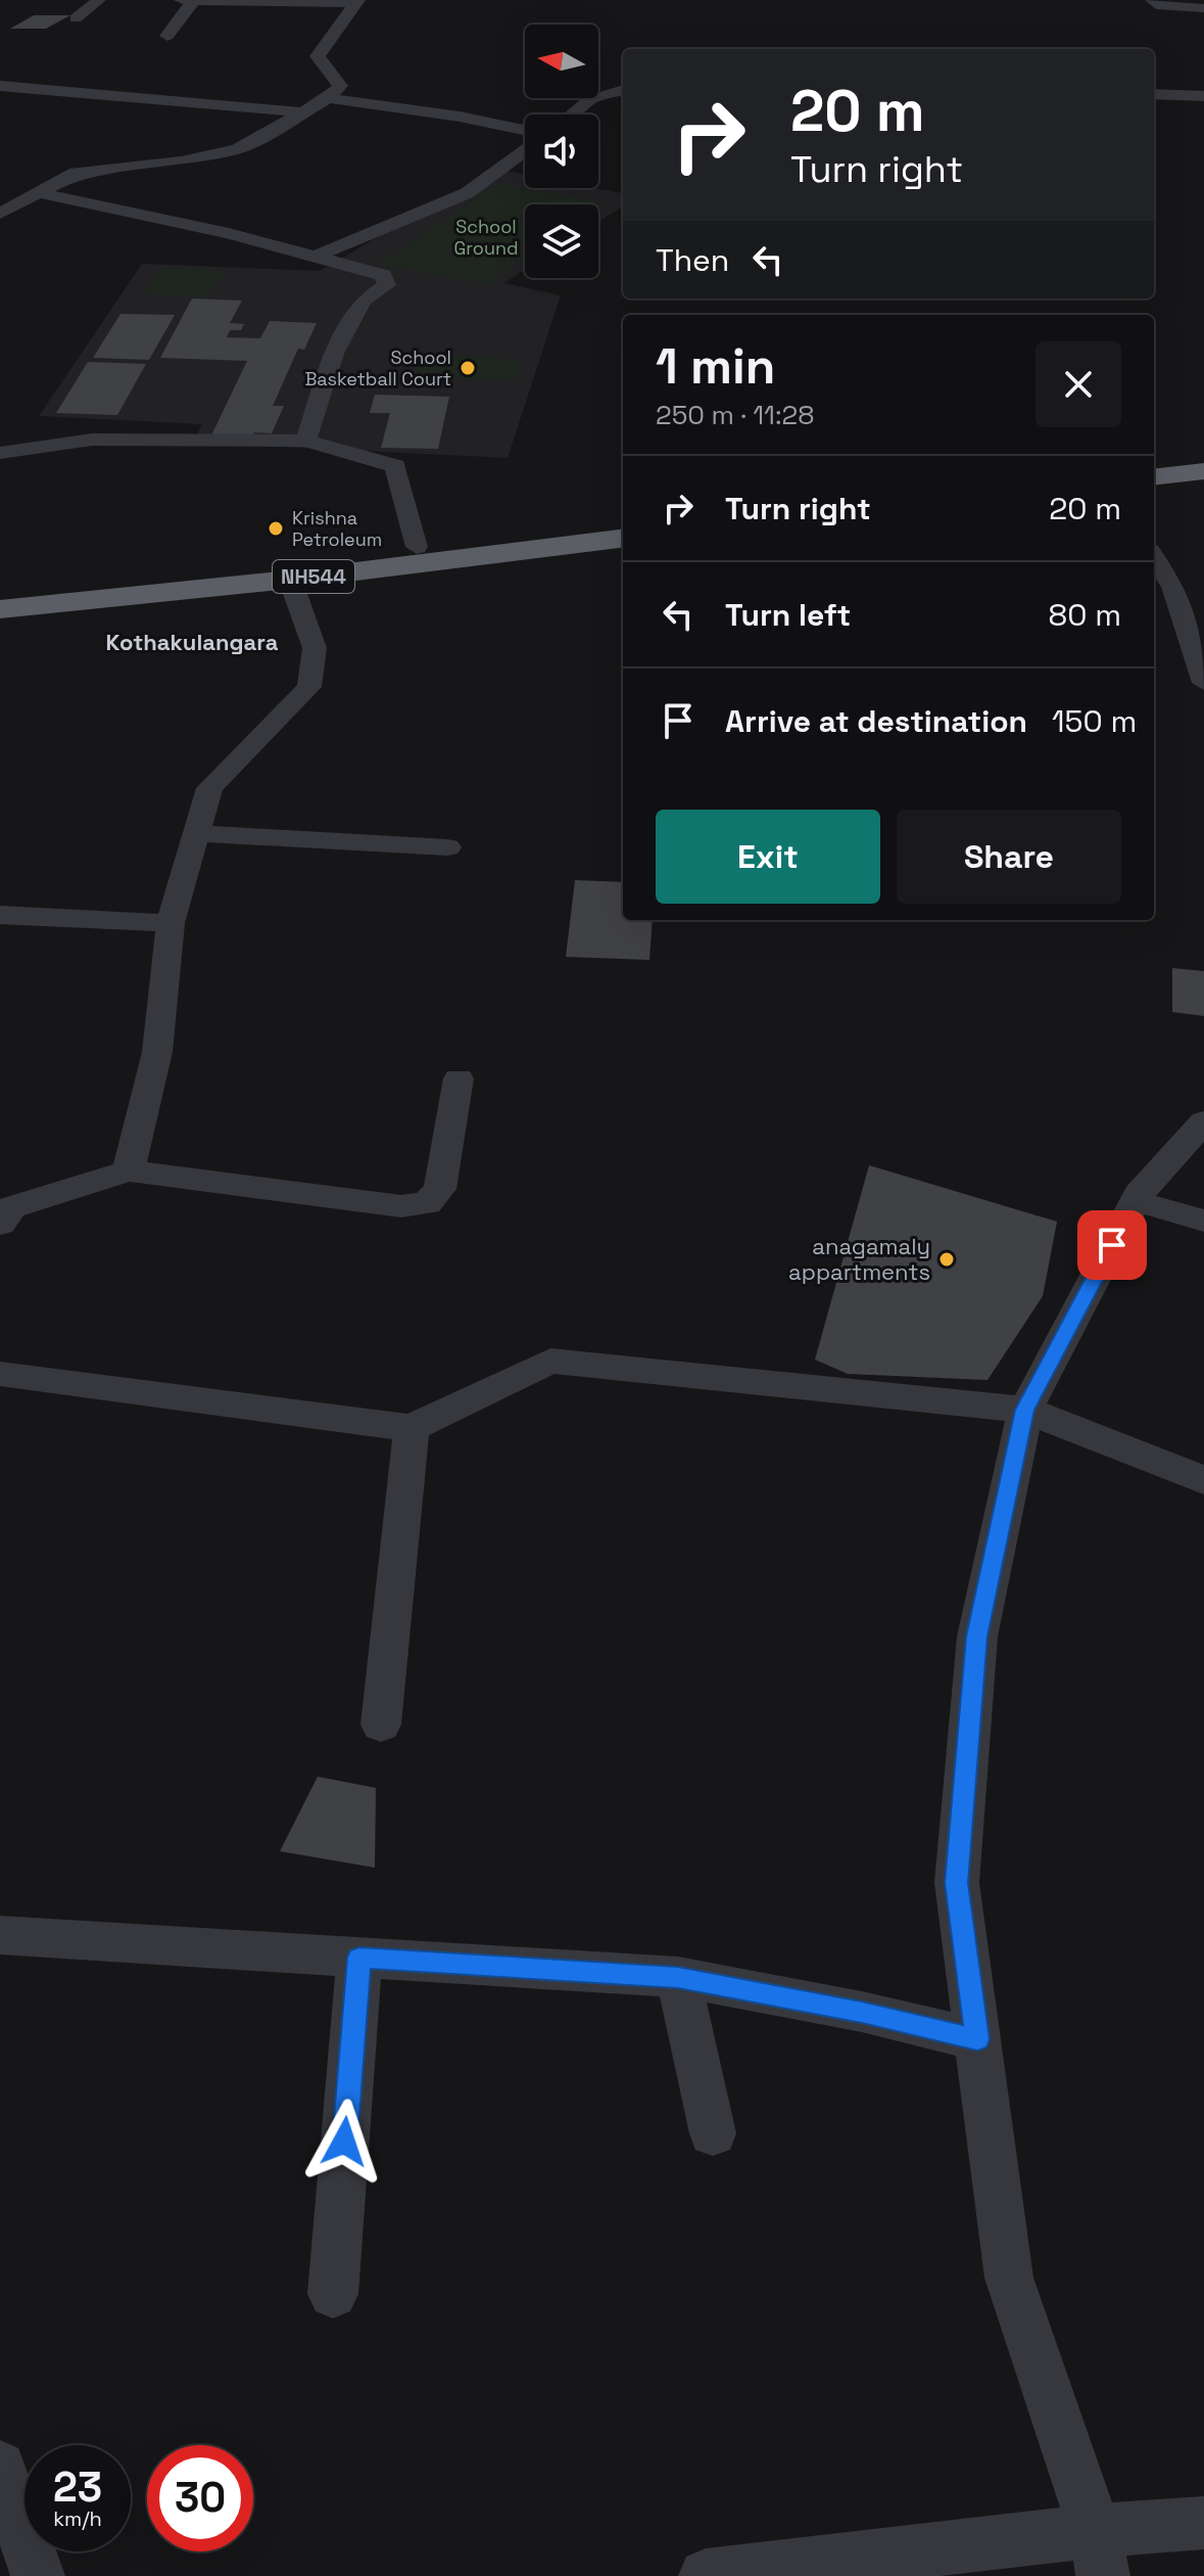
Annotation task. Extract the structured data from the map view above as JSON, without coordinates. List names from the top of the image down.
{
  "streets": {
    "highway": ["NH544"]
  },
  "districts": ["Kothakulangara"],
  "parks": ["School Ground"],
  "places": ["School Basketball Court", "Krishna Petroleum", "anagamaly appartments"],
  "north": "left",
  "page": {
    "turn": ["20 m", "Turn right"],
    "then": "Then",
    "heading": ["1 min", "250 m · 11:28"],
    "list": [
      {
        "name": "Turn right",
        "value": "20 m"
      },
      {
        "name": "Turn left",
        "value": "80 m"
      },
      {
        "name": "Arrive at destination",
        "value": "150 m"
      }
    ],
    "buttons": ["Exit", "Share"],
    "speed": "23 km/h",
    "limit": "30"
  }
}
